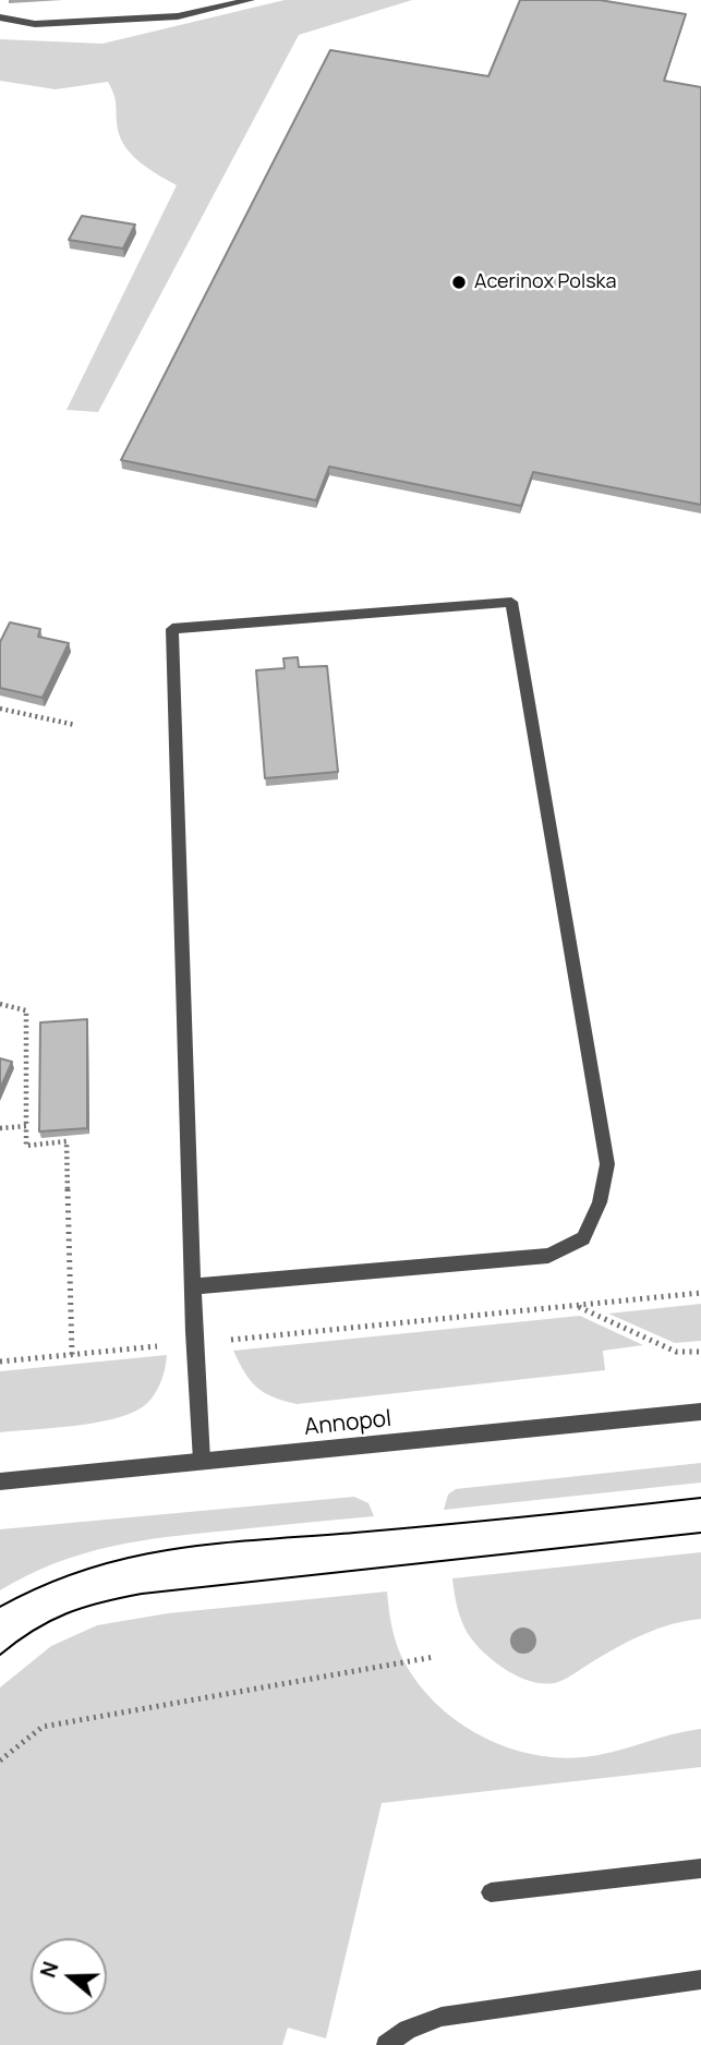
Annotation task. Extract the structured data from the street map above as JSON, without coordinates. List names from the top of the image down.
{
  "streets": {
    "street": ["Annopol"]
  },
  "places": ["Acerinox Polska"],
  "north": "left"
}
